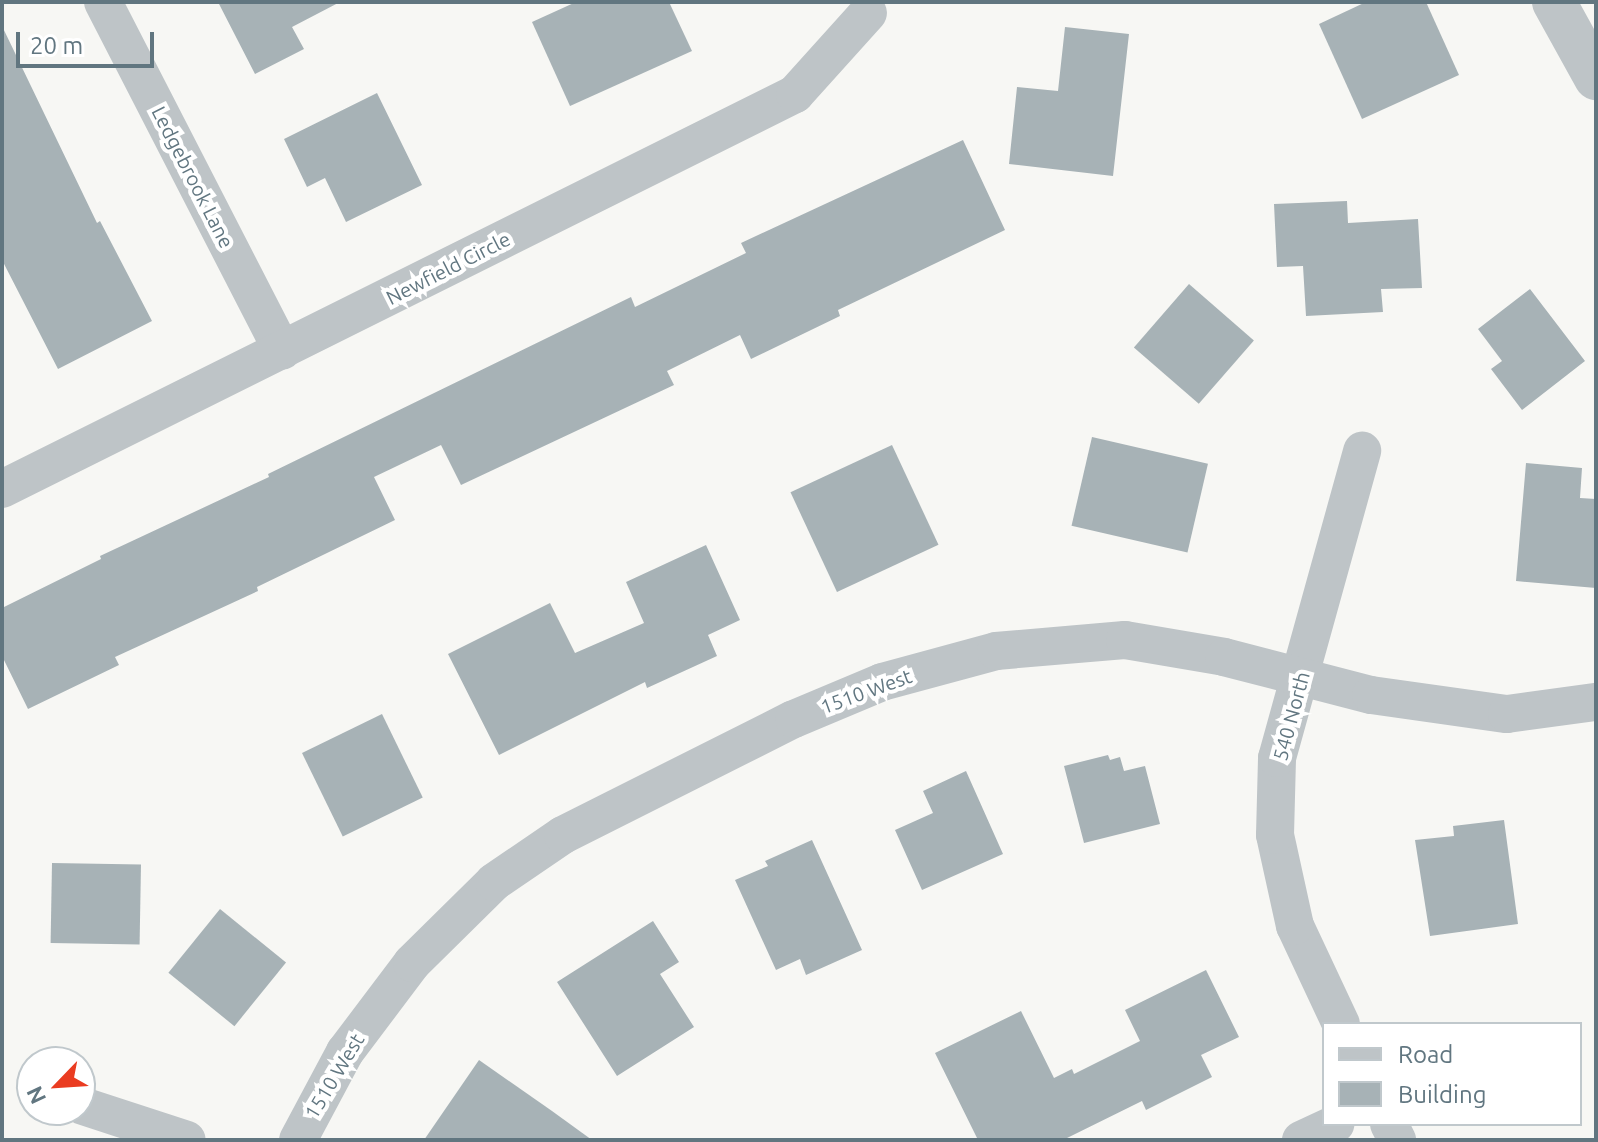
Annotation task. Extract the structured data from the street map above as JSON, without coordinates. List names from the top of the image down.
{
  "streets": {
    "street": [
      "Ledgebrook Lane",
      "Newfield Circle",
      "1510 West",
      "540 North"
    ]
  },
  "crossings": [
    ["Ledgebrook Lane", "Newfield Circle"],
    ["1510 West", "540 North"]
  ],
  "legend": ["Road", "Building"],
  "scale_bar": "20 m",
  "north": "bottom left"
}
